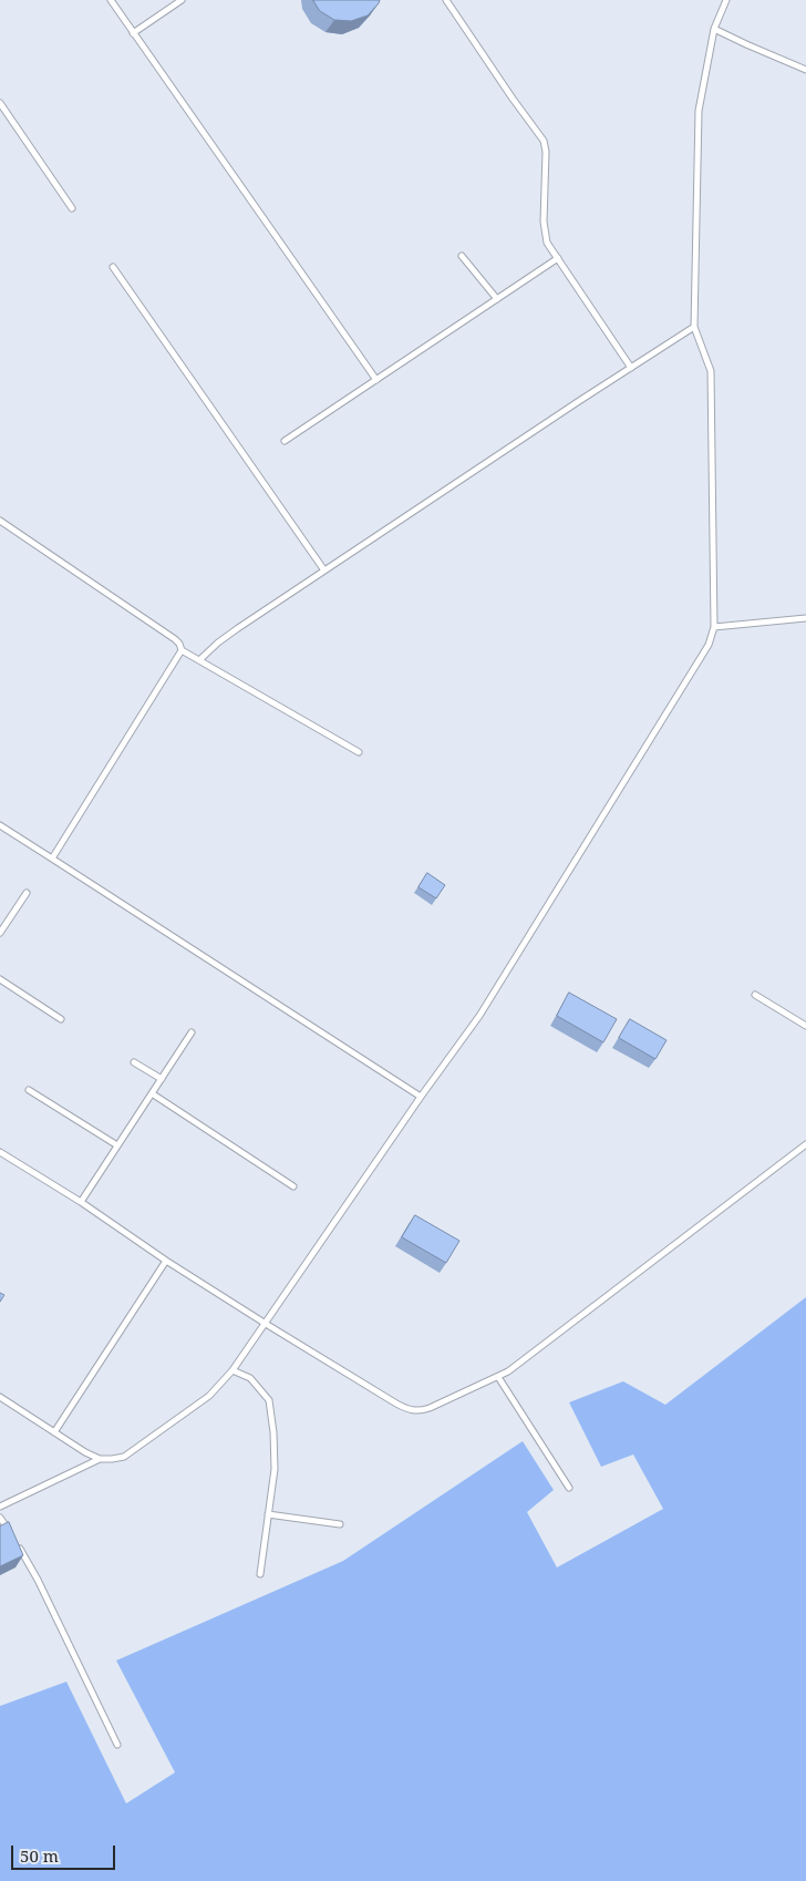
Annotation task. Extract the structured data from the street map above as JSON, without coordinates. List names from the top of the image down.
{
  "scale_bar": "50 m"
}
